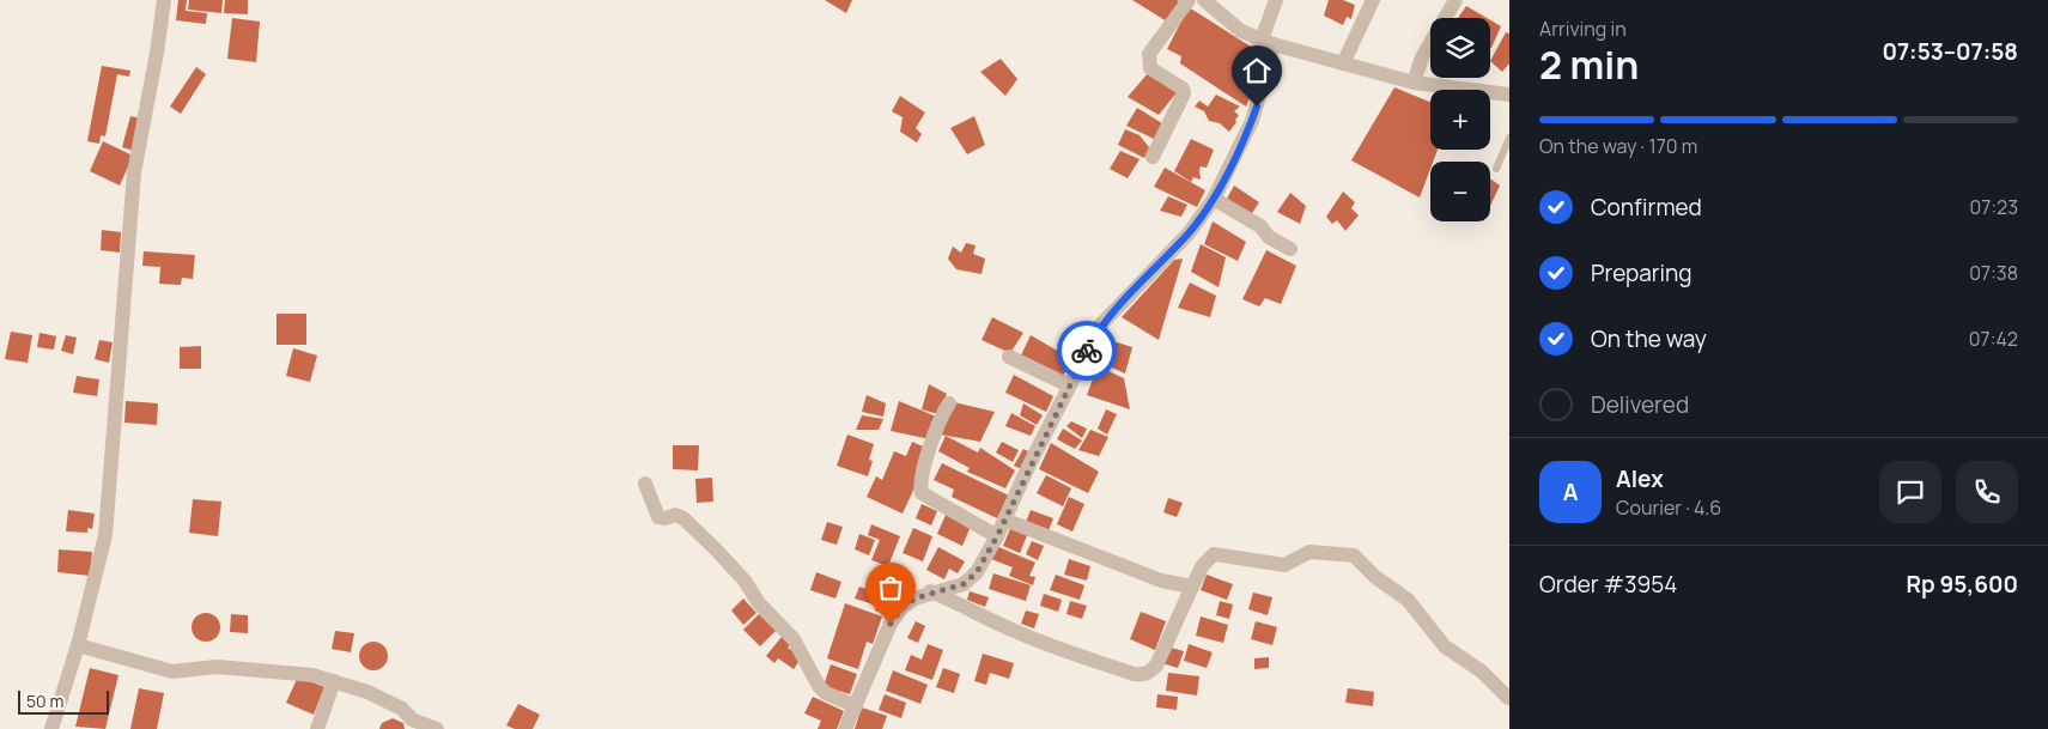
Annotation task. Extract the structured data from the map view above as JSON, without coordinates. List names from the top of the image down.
{
  "scale_bar": "50 m",
  "page": {
    "heading": ["2 min", "Arriving in", "07:53–07:58"],
    "panel": [
      "Alex",
      "Courier · 4.6",
      "Order #3954",
      "Rp 95,600"
    ],
    "map_buttons": ["+", "−"],
    "bar": "On the way · 170 m",
    "list": [
      ["Confirmed", "07:23"],
      ["Preparing", "07:38"],
      ["On the way", "07:42"],
      "Delivered"
    ],
    "round": "A",
    "scale": "50 m"
  }
}
